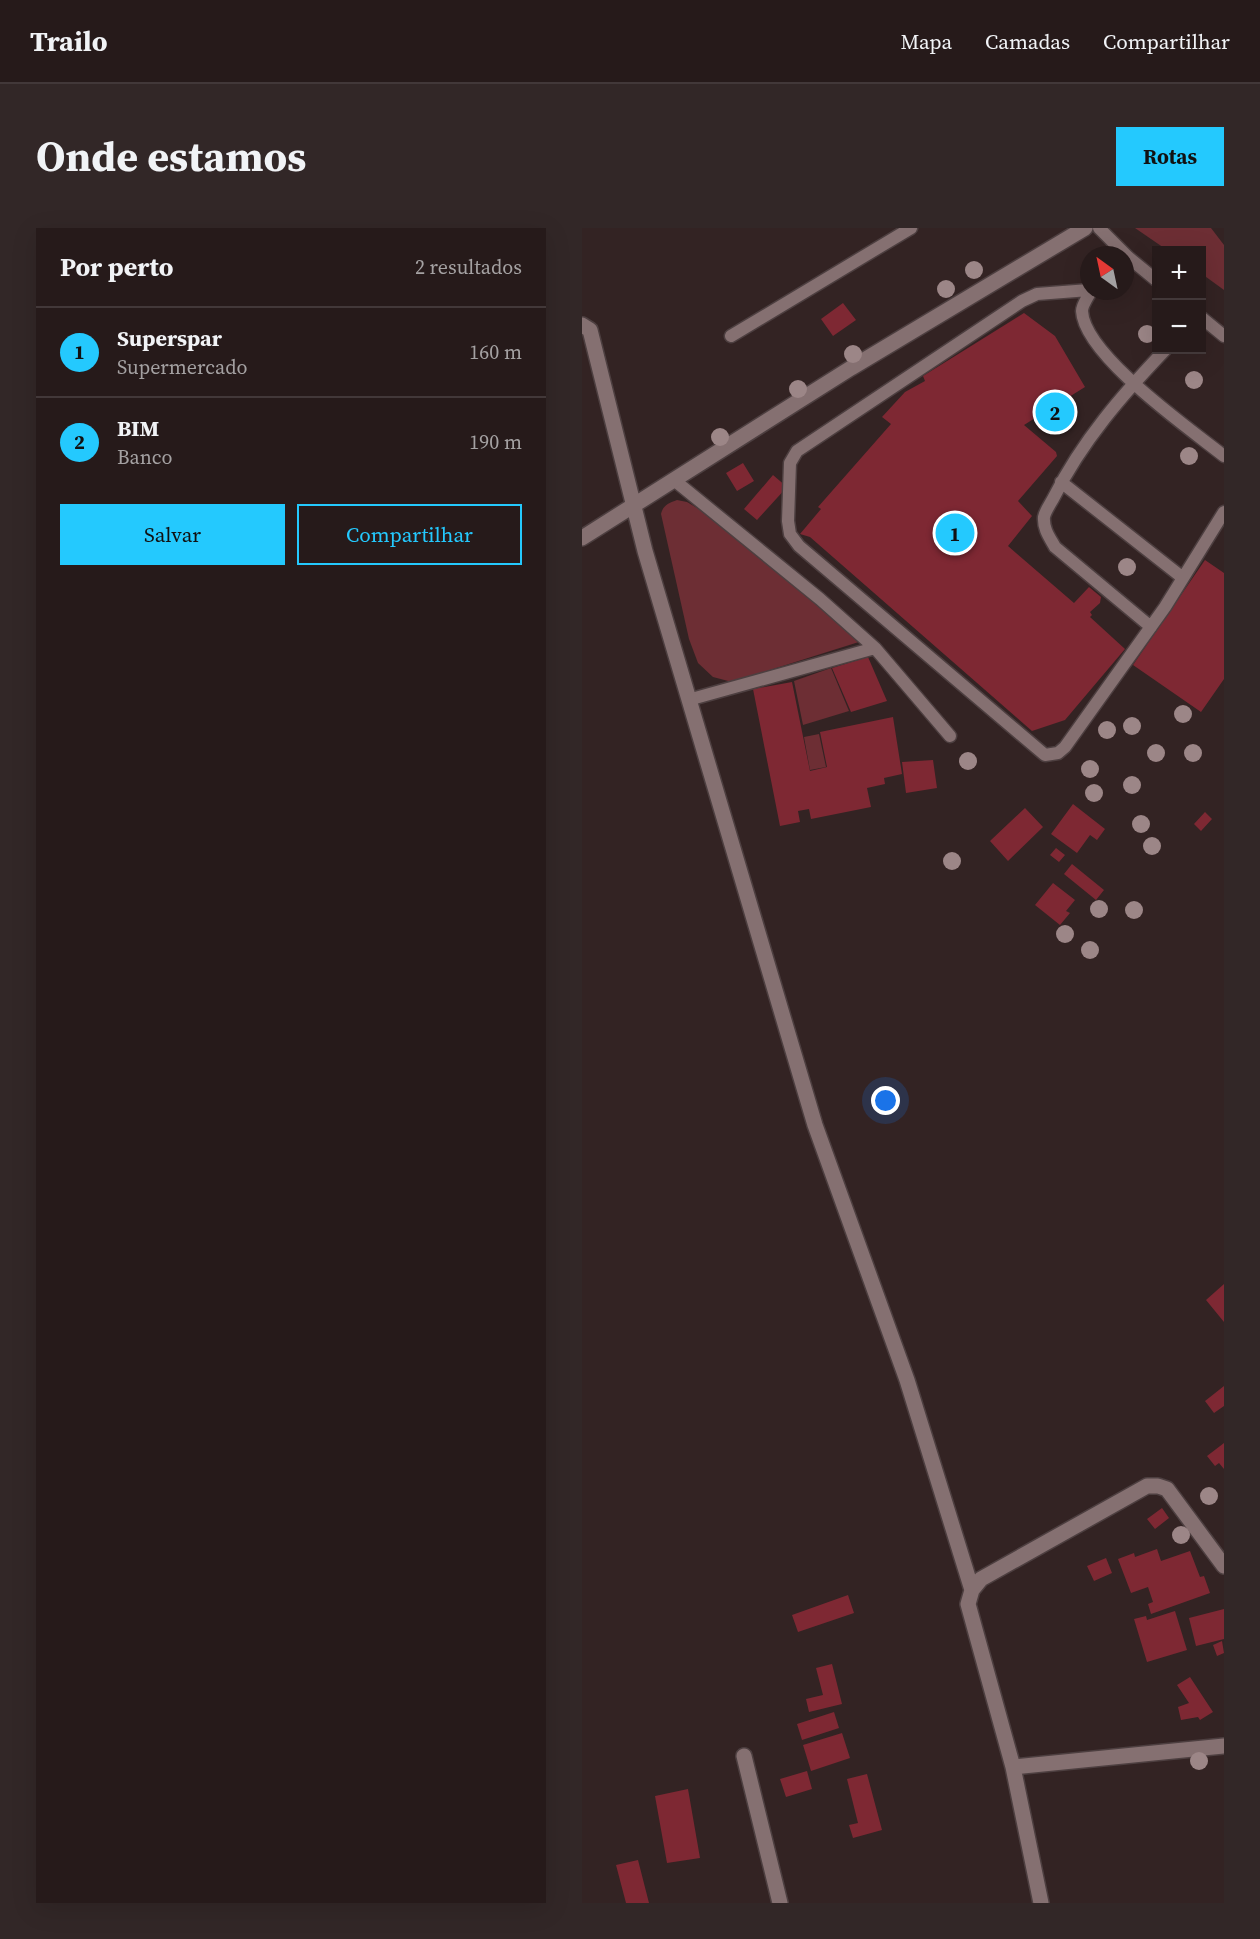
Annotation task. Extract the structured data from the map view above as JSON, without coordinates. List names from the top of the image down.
{
  "north": "top left",
  "page": {
    "header": "Trailo",
    "nav": ["Mapa", "Camadas", "Compartilhar"],
    "title": "Onde estamos",
    "buttons": [
      "Rotas",
      ["Salvar", "Compartilhar"]
    ],
    "heading": ["Por perto", "2 resultados"],
    "map_buttons": ["+", "−"],
    "list": [
      {
        "mark": "1",
        "name": "Superspar",
        "note": "Supermercado",
        "value": "160 m"
      },
      {
        "mark": "2",
        "name": "BIM",
        "note": "Banco",
        "value": "190 m"
      }
    ],
    "pins": ["2", "1"]
  }
}
